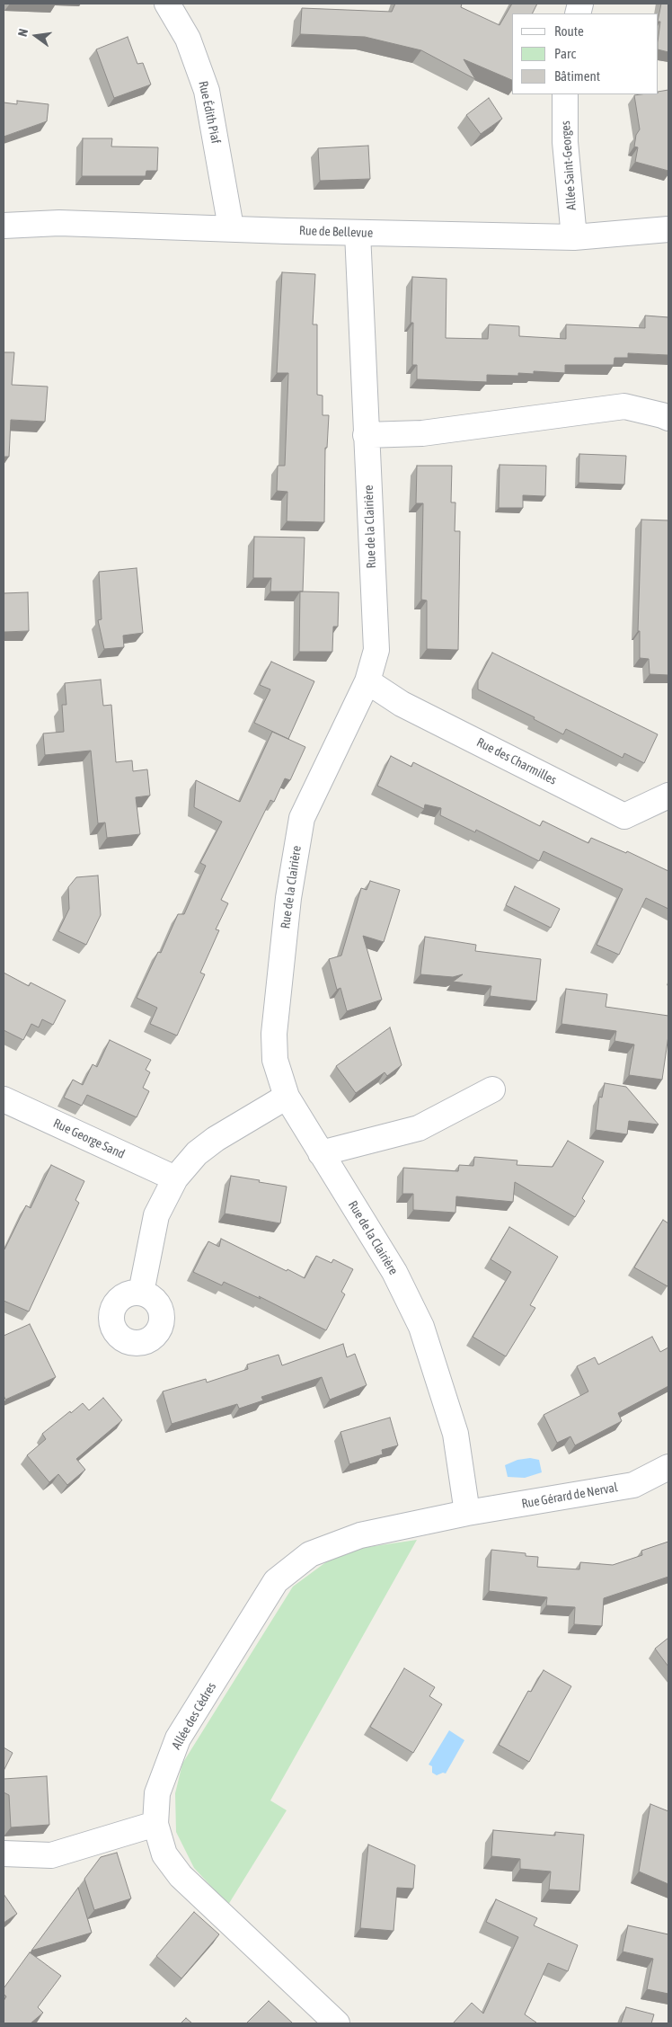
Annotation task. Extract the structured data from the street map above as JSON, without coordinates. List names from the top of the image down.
{
  "streets": {
    "street": [
      "Rue Édith Piaf",
      "Allée Saint-Georges",
      "Rue de Bellevue",
      "Rue de la Clairière",
      "Rue des Charmilles",
      "Rue George Sand",
      "Rue Gérard de Nerval",
      "Allée des Cèdres"
    ]
  },
  "crossings": [
    ["Rue Édith Piaf", "Rue de Bellevue"],
    ["Allée Saint-Georges", "Rue de Bellevue"],
    ["Rue de Bellevue", "Rue de la Clairière"],
    ["Rue de la Clairière", "Rue des Charmilles"],
    ["Rue de la Clairière", "Rue Gérard de Nerval"],
    ["Rue de la Clairière", "Allée des Cèdres"],
    ["Rue Gérard de Nerval", "Allée des Cèdres"]
  ],
  "legend": ["Route", "Parc", "Bâtiment"],
  "north": "left"
}
